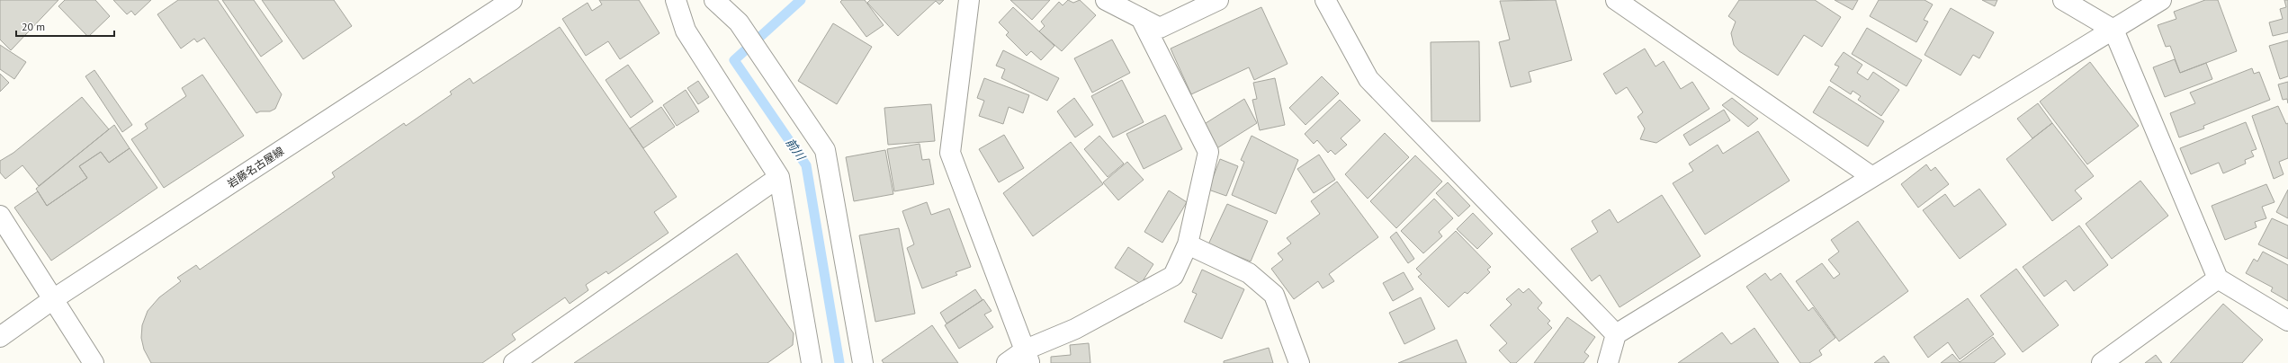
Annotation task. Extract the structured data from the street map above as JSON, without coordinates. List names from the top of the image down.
{
  "streets": {
    "street": ["岩藤名古屋線"]
  },
  "water": ["前川"],
  "scale_bar": "20 m"
}
